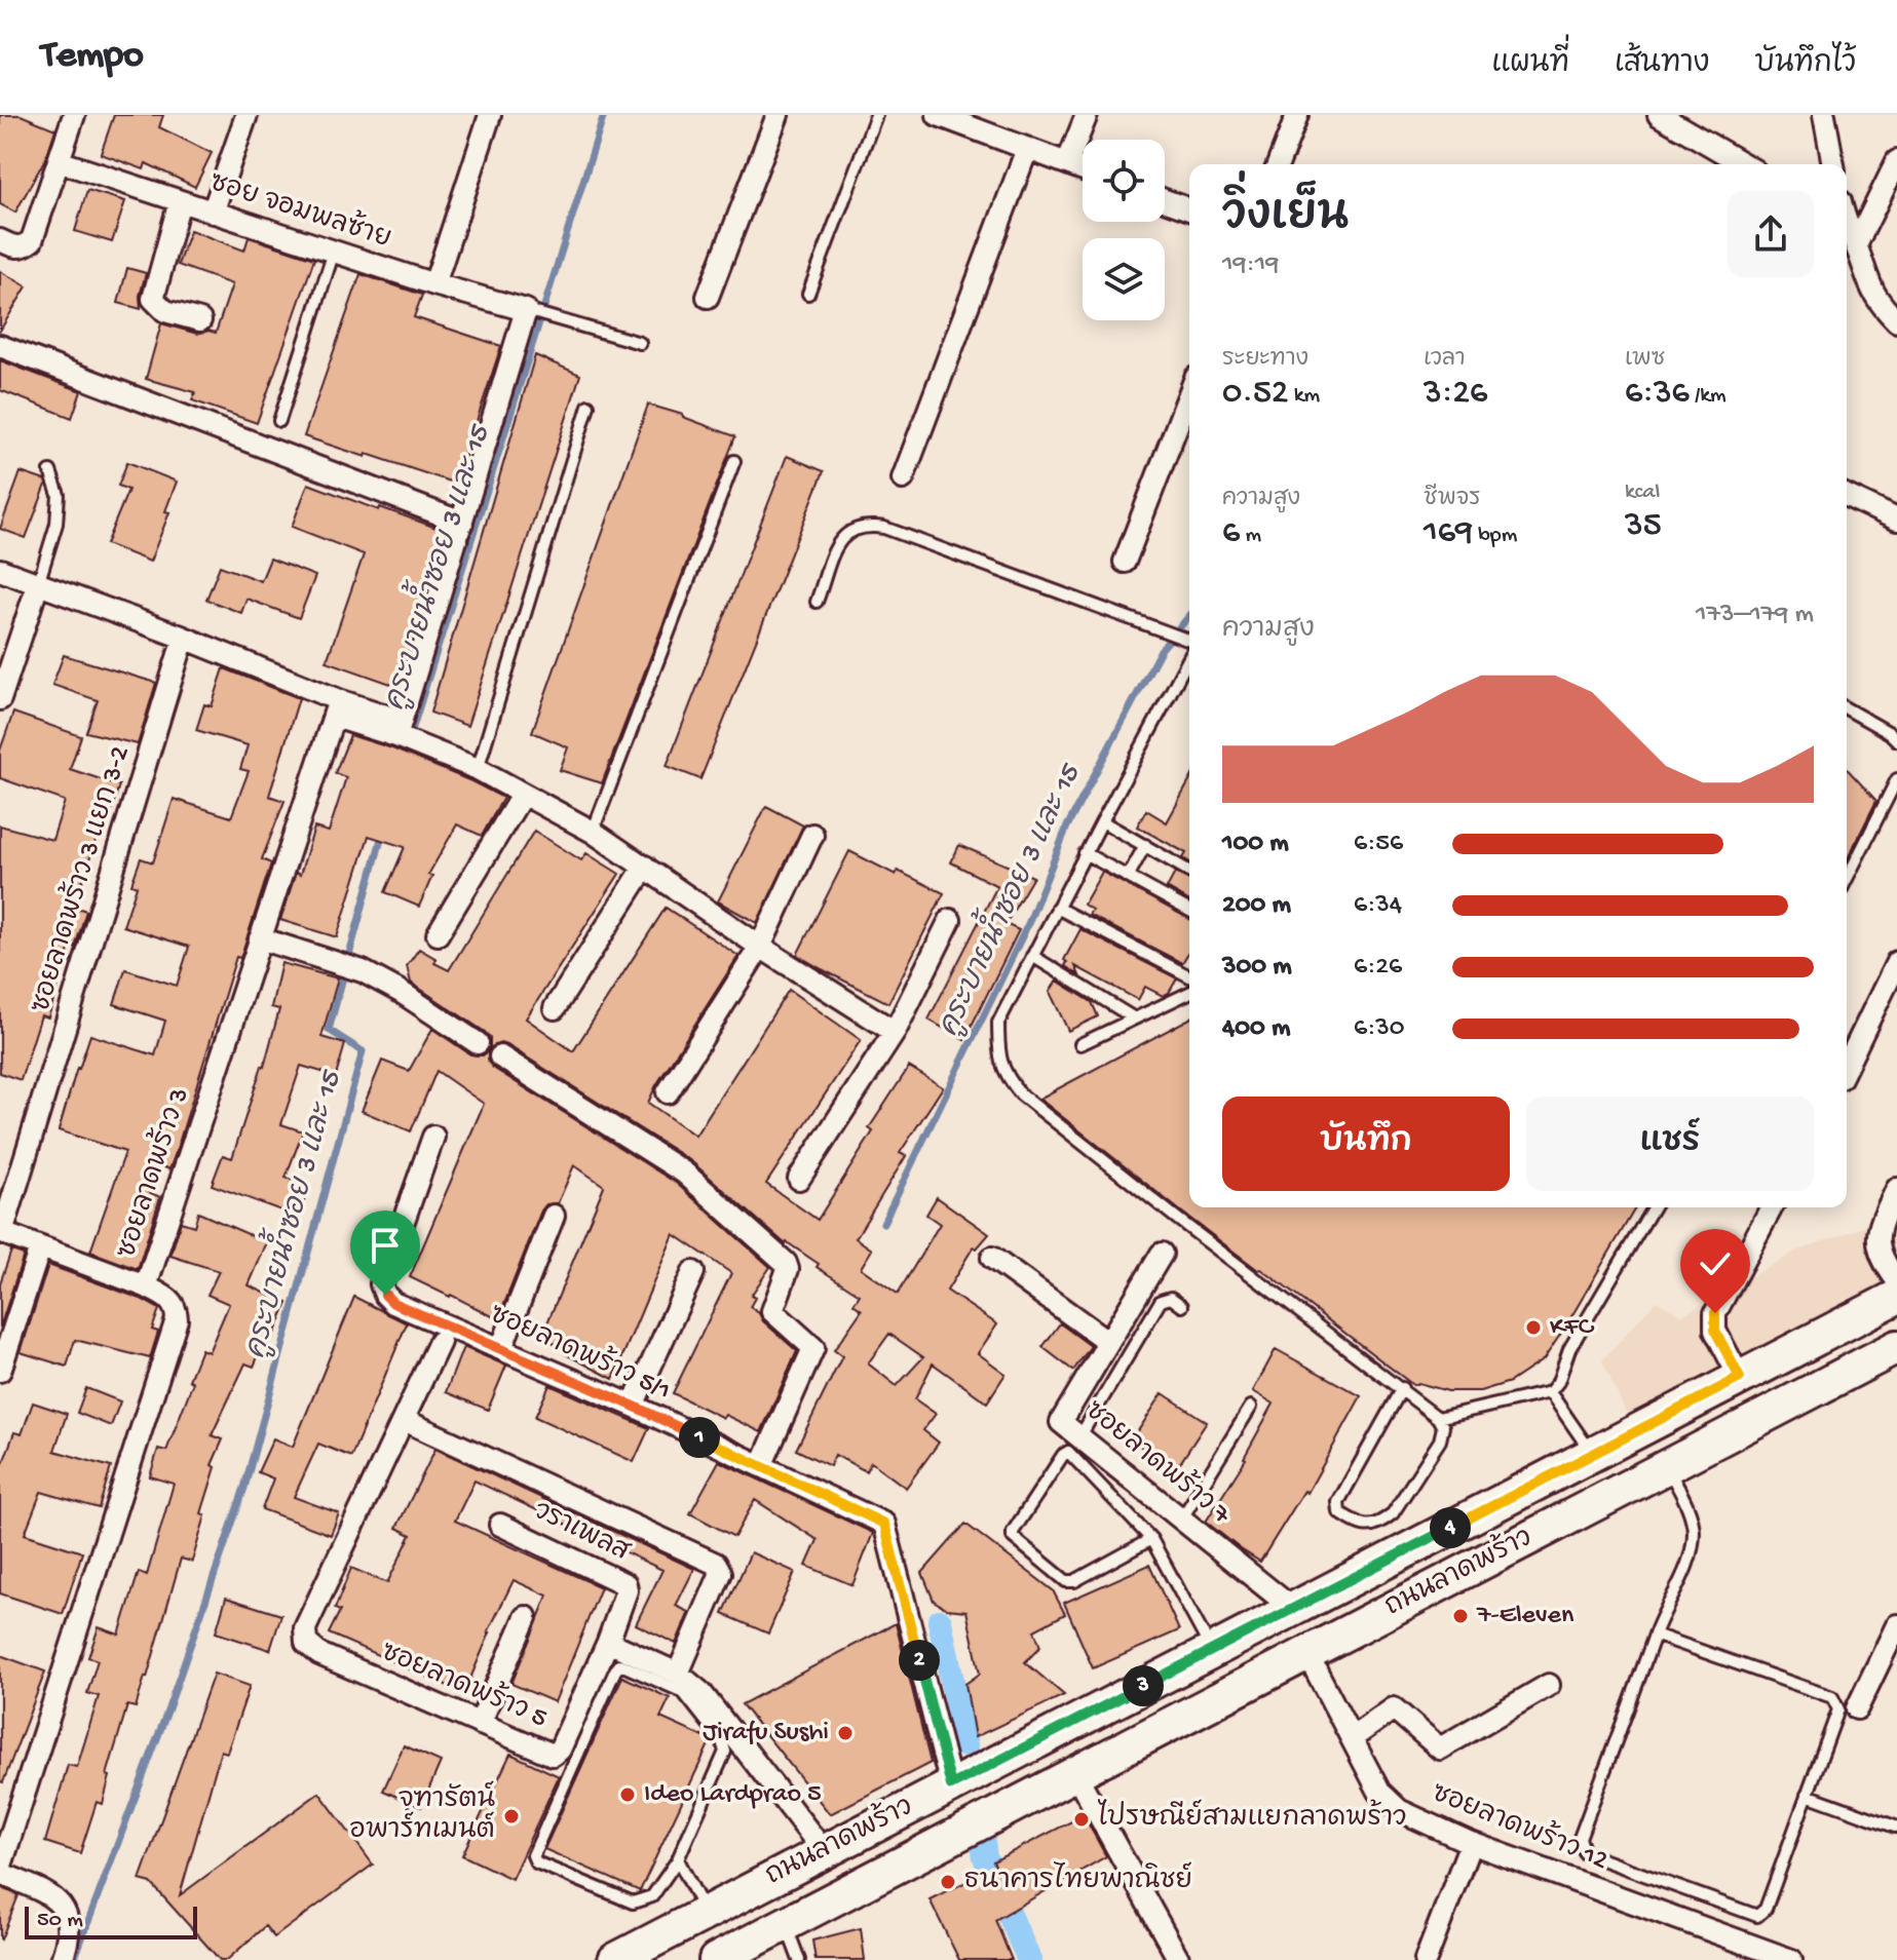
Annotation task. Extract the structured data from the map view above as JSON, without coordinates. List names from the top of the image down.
{
  "streets": {
    "main road": ["ถนนลาดพร้าว"],
    "street": [
      "ซอย จอมพลซ้าย",
      "ซอยลาดพร้าว 3 แยก 3-2",
      "ซอยลาดพร้าว 3",
      "ซอยลาดพร้าว 5/1",
      "ซอยลาดพร้าว 7",
      "วราเพลส",
      "ซอยลาดพร้าว 5",
      "ซอยลาดพร้าว 12"
    ]
  },
  "crossings": [
    ["ซอยลาดพร้าว 5/1", "ถนนลาดพร้าว"],
    ["ซอยลาดพร้าว 7", "ถนนลาดพร้าว"],
    ["วราเพลส", "ซอยลาดพร้าว 5"],
    ["ถนนลาดพร้าว", "ซอยลาดพร้าว 12"]
  ],
  "water": ["คูระบายน้ำซอย 3 และ 15"],
  "places": [
    "KFC",
    "7-Eleven",
    "Jirafu Sushi",
    "Ideo Lardprao 5",
    "จุฑารัตน์ อพาร์ทเมนต์",
    "ไปรษณีย์สามแยกลาดพร้าว",
    "ธนาคารไทยพาณิชย์"
  ],
  "scale_bar": "50 m",
  "page": {
    "header": "Tempo",
    "nav": ["แผนที่", "เส้นทาง", "บันทึกไว้"],
    "heading": ["วิ่งเย็น", "19:19"],
    "stats": [
      ["ระยะทาง", "0.52 km"],
      ["เวลา", "3:26"],
      ["เพซ", "6:36 /km"],
      ["ความสูง", "6 m"],
      ["ชีพจร", "169 bpm"],
      ["kcal", "35"]
    ],
    "chart": ["ความสูง", "173–179 m"],
    "list": [
      {
        "name": "100 m",
        "note": "6:56"
      },
      {
        "name": "200 m",
        "note": "6:34"
      },
      {
        "name": "300 m",
        "note": "6:26"
      },
      {
        "name": "400 m",
        "note": "6:30"
      }
    ],
    "buttons": ["บันทึก", "แชร์"],
    "pins": [
      "1",
      "4",
      "2",
      "3"
    ],
    "scale": "50 m"
  }
}
